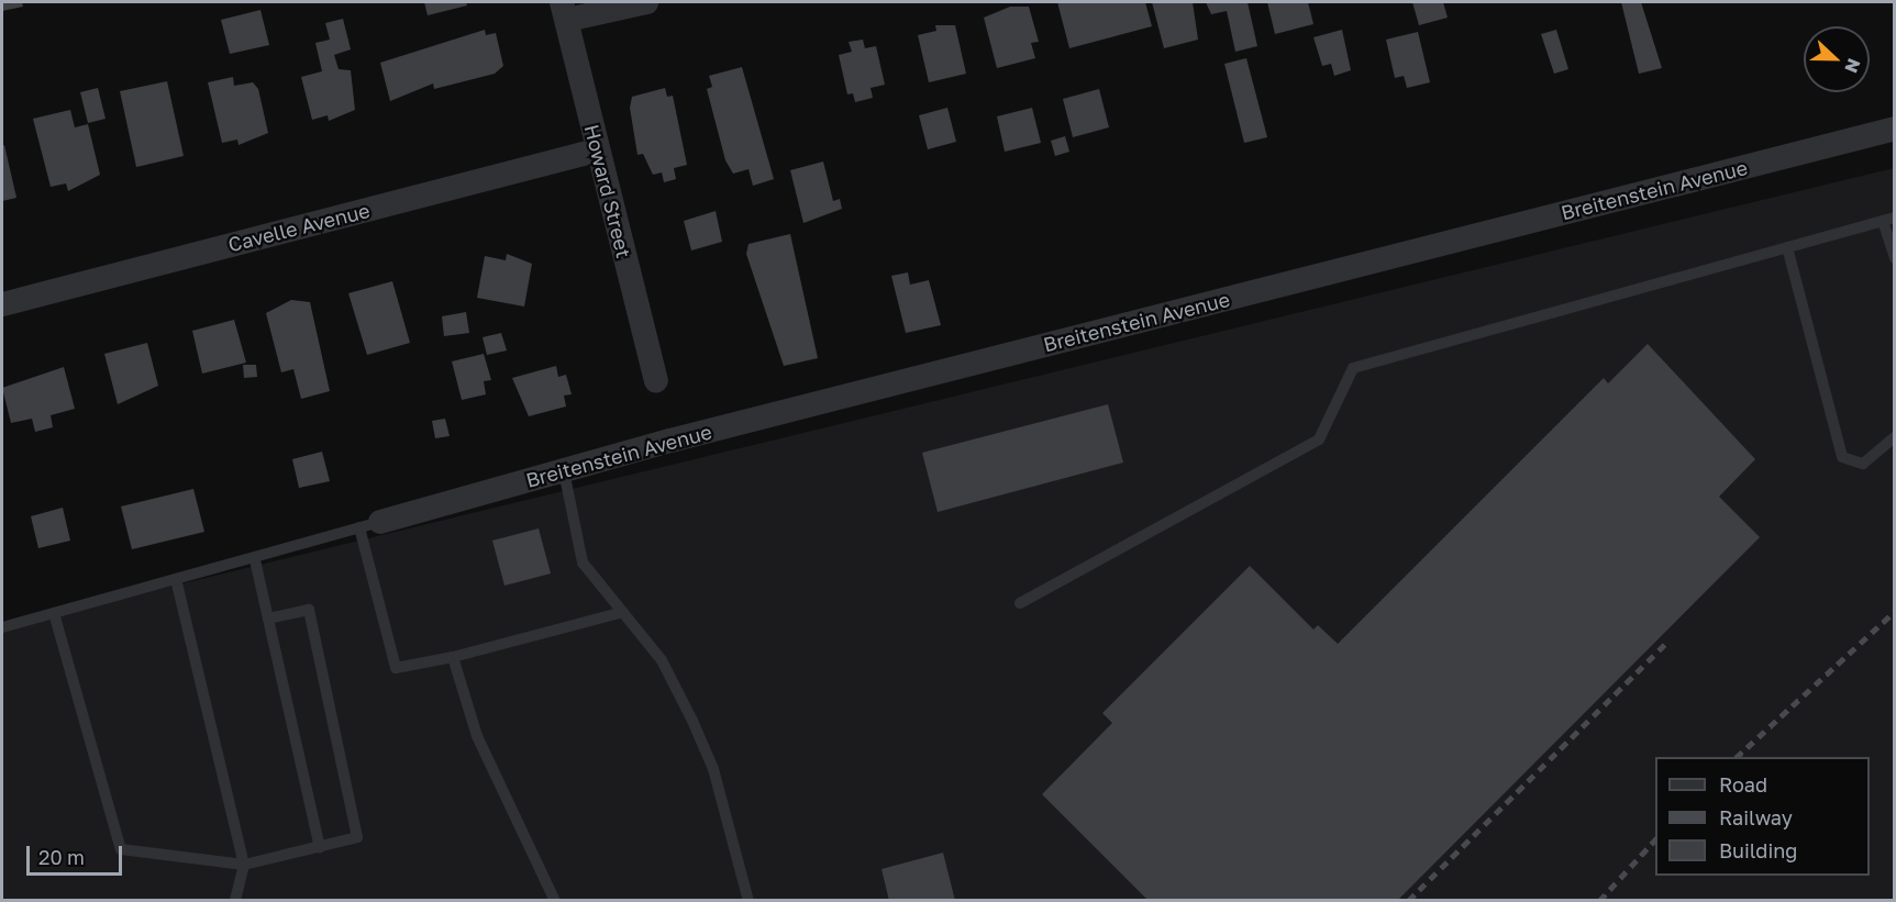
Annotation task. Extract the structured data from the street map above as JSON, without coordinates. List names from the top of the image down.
{
  "streets": {
    "street": ["Breitenstein Avenue", "Howard Street", "Cavelle Avenue"]
  },
  "crossings": [
    ["Howard Street", "Cavelle Avenue"]
  ],
  "legend": ["Road", "Railway", "Building"],
  "scale_bar": "20 m",
  "north": "right"
}
